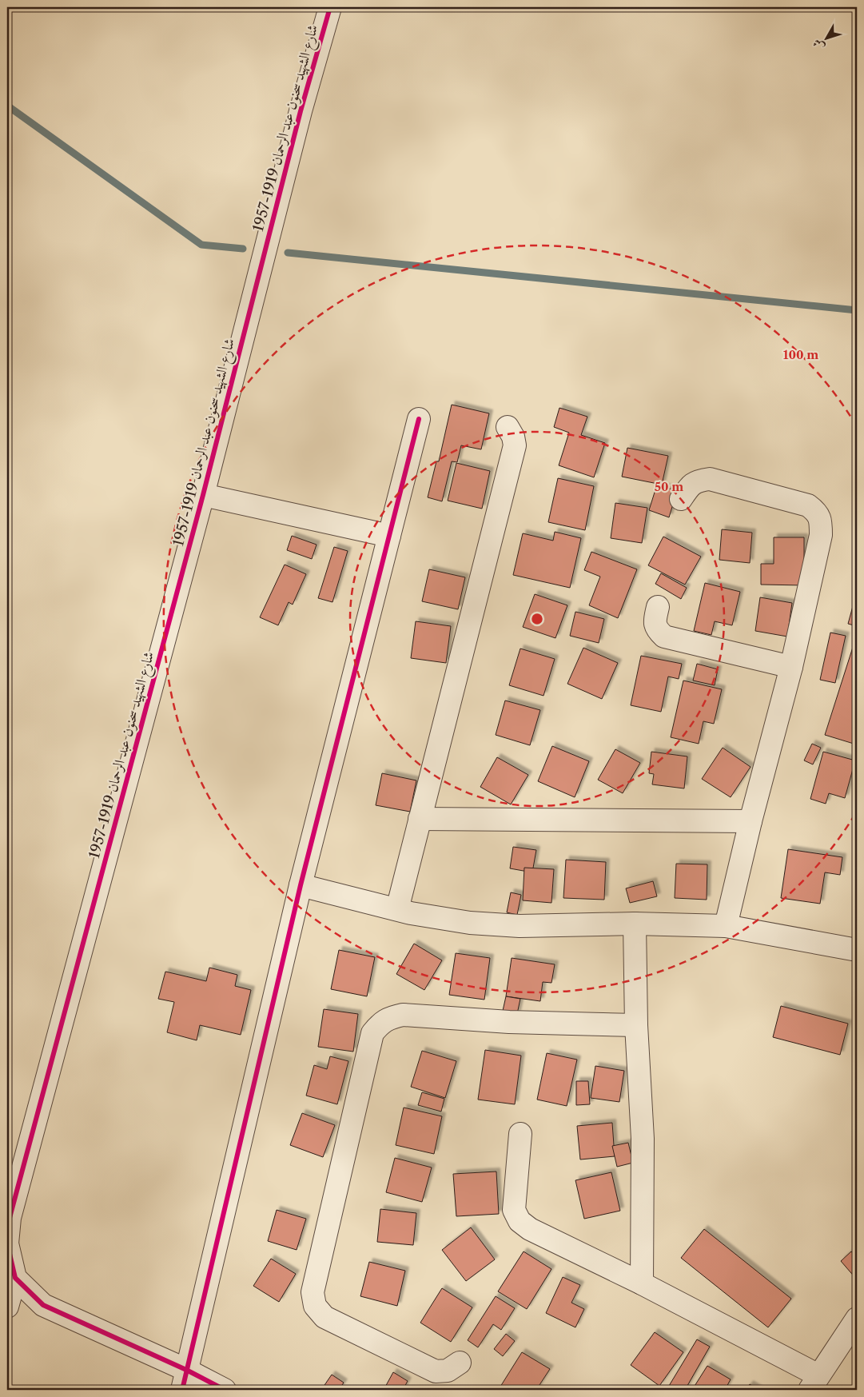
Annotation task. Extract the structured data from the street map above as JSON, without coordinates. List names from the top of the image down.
{
  "streets": {
    "street": ["شارع الشهيد سحنون عبد الرحمان 1919-1957"]
  },
  "north": "bottom left",
  "rings": ["100 m", "50 m"]
}
